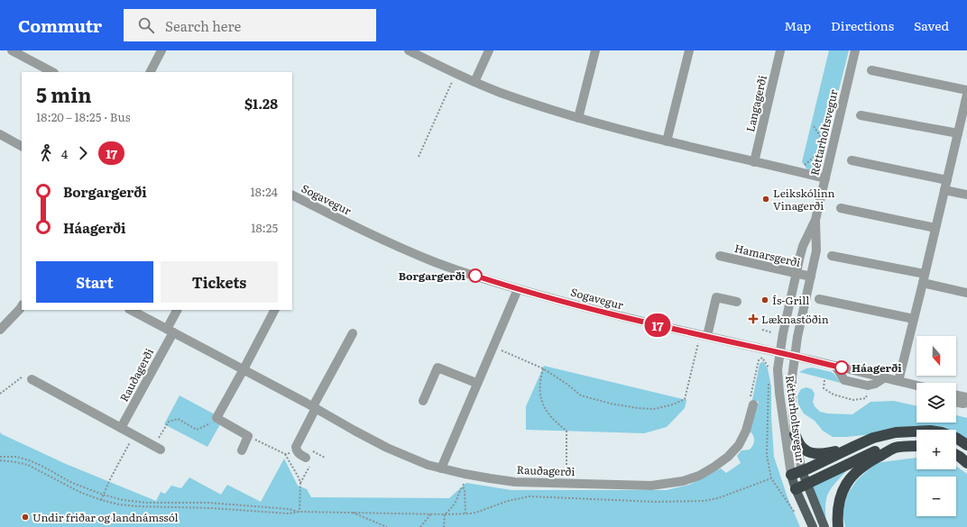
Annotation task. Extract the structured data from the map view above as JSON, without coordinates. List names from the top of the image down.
{
  "streets": {
    "street": [
      "Langagerði",
      "Réttarholtsvegur",
      "Sogavegur",
      "Hamarsgerði",
      "Rauðagerði"
    ]
  },
  "crossings": [
    ["Réttarholtsvegur", "Sogavegur"],
    ["Réttarholtsvegur", "Hamarsgerði"]
  ],
  "places": {
    "other": [
      "Leikskólinn Vinagerði",
      "Borgargerði",
      "Ís-Grill",
      "Háagerði",
      "Undir friðar og landnámssól"
    ],
    "health": ["Læknastöðin"]
  },
  "lines": ["bus line 17"],
  "north": "bottom",
  "page": {
    "header": "Commutr",
    "search": "Search here",
    "nav": ["Map", "Directions", "Saved"],
    "on_map": "17",
    "heading": ["5 min", "18:20 – 18:25 · Bus", "$1.28"],
    "legs": ["4", "17"],
    "list": [
      {
        "name": "Borgargerði",
        "value": "18:24"
      },
      {
        "name": "Háagerði",
        "value": "18:25"
      }
    ],
    "buttons": ["Start", "Tickets"],
    "map_buttons": ["+", "−"]
  }
}
